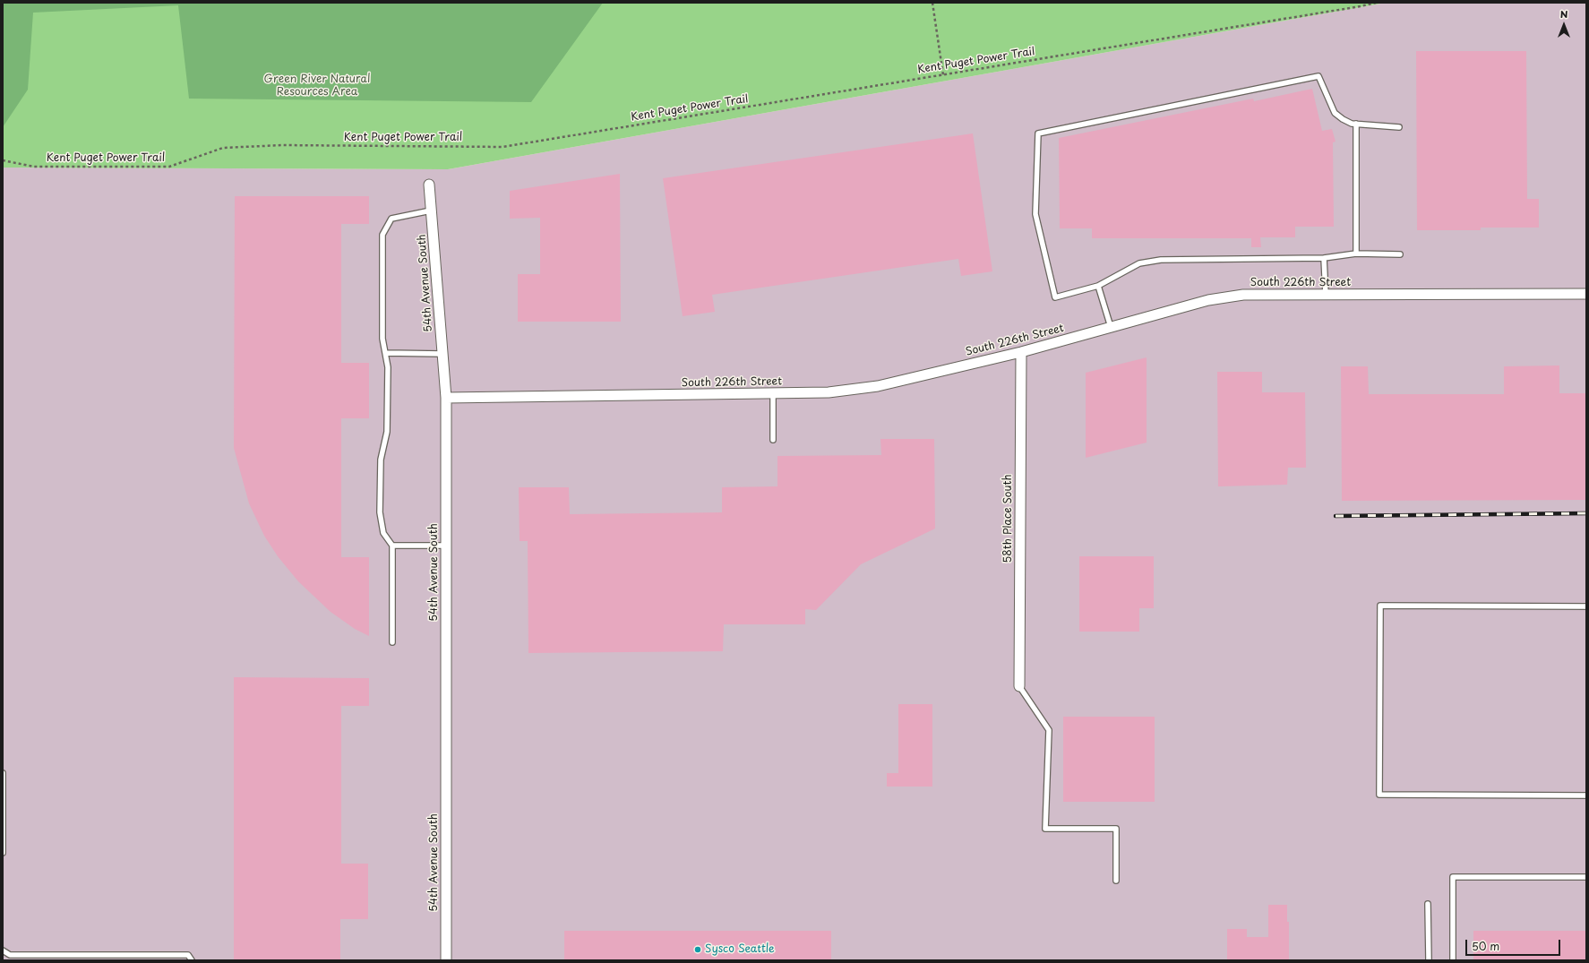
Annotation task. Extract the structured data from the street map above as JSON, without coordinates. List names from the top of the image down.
{
  "streets": {
    "street": ["54th Avenue South", "South 226th Street", "58th Place South"],
    "path": ["Kent Puget Power Trail"]
  },
  "crossings": [
    ["54th Avenue South", "South 226th Street"],
    ["South 226th Street", "58th Place South"]
  ],
  "parks": ["Green River Natural Resources Area"],
  "places": ["Sysco Seattle"],
  "scale_bar": "50 m",
  "north": "top"
}
